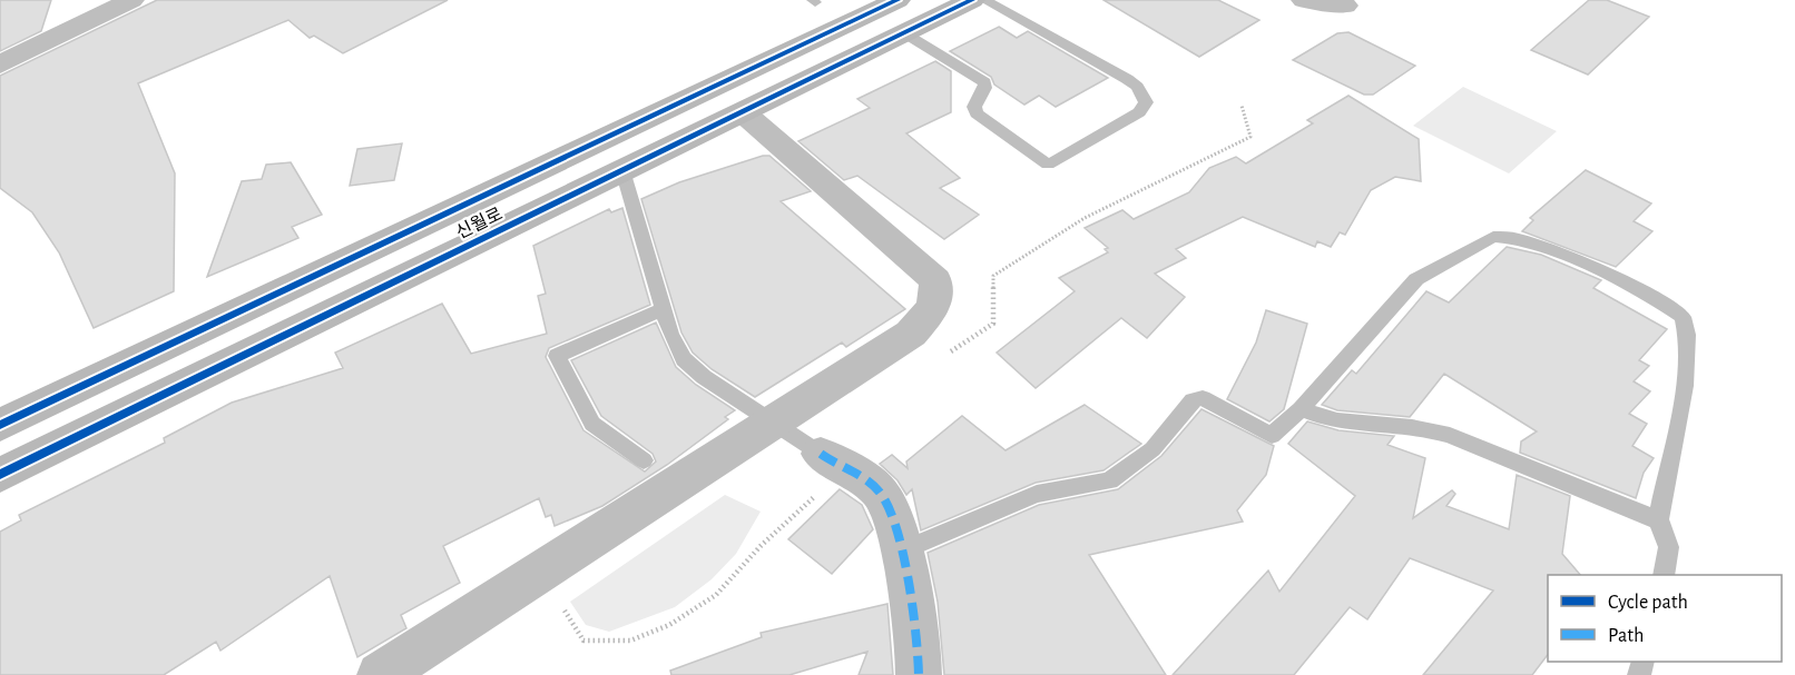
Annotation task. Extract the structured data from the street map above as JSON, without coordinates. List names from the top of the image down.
{
  "streets": {
    "street": ["신월로"]
  },
  "legend": ["Cycle path", "Path"]
}
